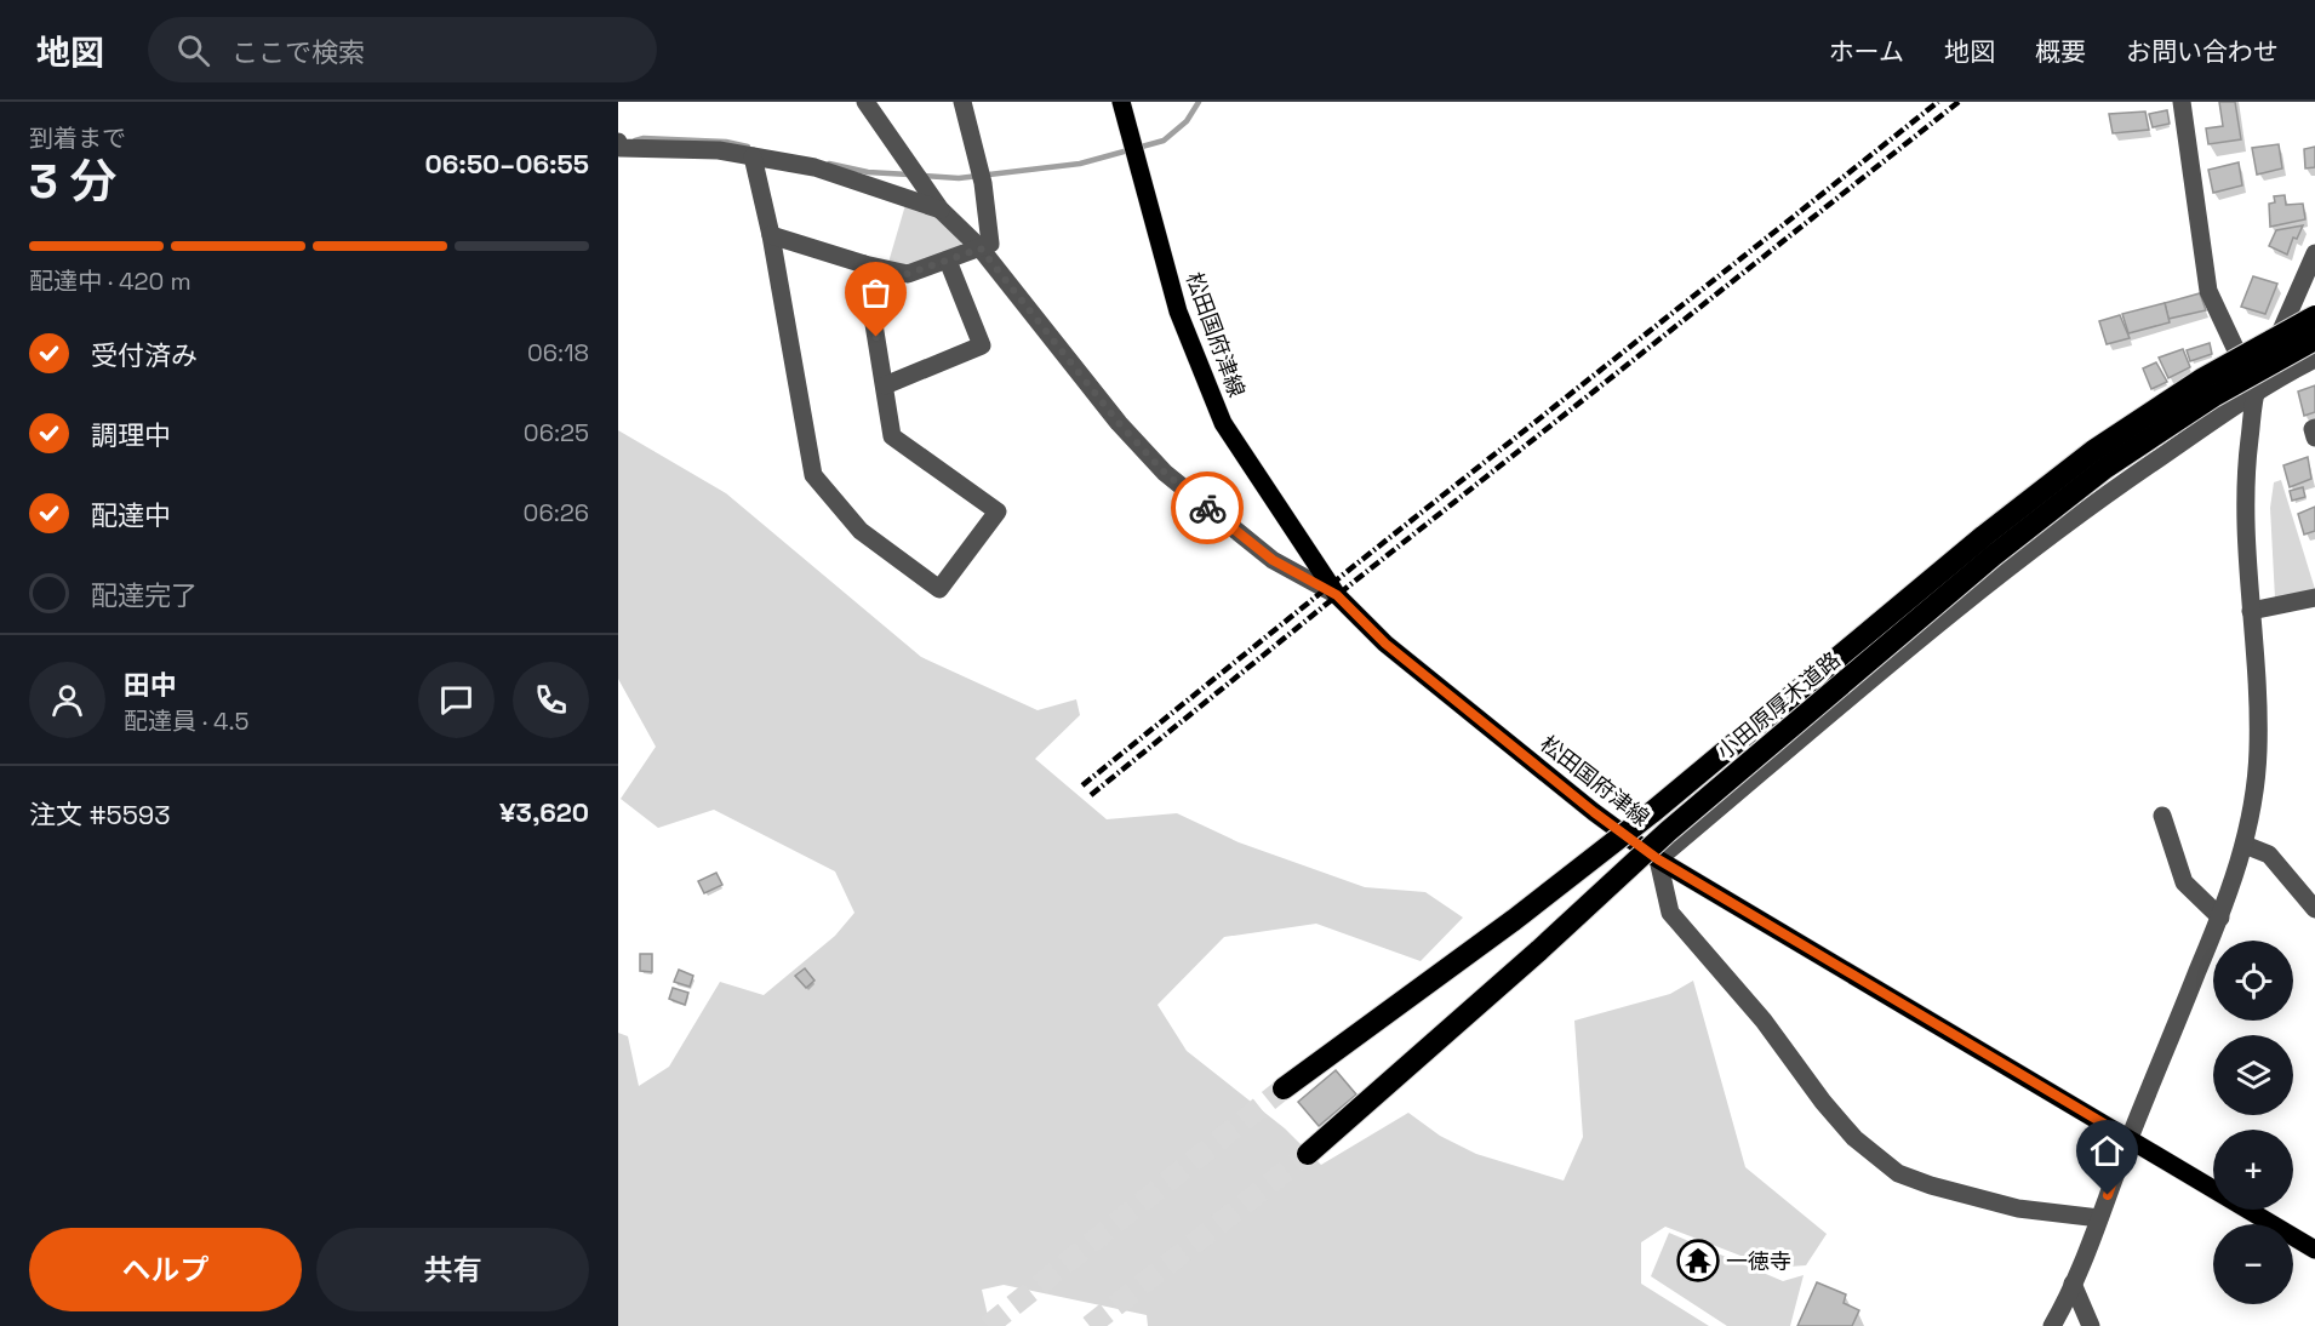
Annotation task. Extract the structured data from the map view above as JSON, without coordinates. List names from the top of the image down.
{
  "streets": {
    "highway": ["小田原厚木道路"],
    "main road": ["松田国府津線"]
  },
  "places": {
    "temple": ["一徳寺"]
  },
  "page": {
    "header": "地図",
    "search": "ここで検索",
    "nav": [
      "ホーム",
      "地図",
      "概要",
      "お問い合わせ"
    ],
    "heading": ["3 分", "到着まで", "06:50–06:55"],
    "panel": [
      "田中",
      "配達員 · 4.5",
      "注文 #5593",
      "¥3,620"
    ],
    "bar": "配達中 · 420 m",
    "list": [
      ["受付済み", "06:18"],
      ["調理中", "06:25"],
      ["配達中", "06:26"],
      "配達完了"
    ],
    "map_buttons": ["+", "−"],
    "buttons": ["ヘルプ", "共有"]
  }
}
